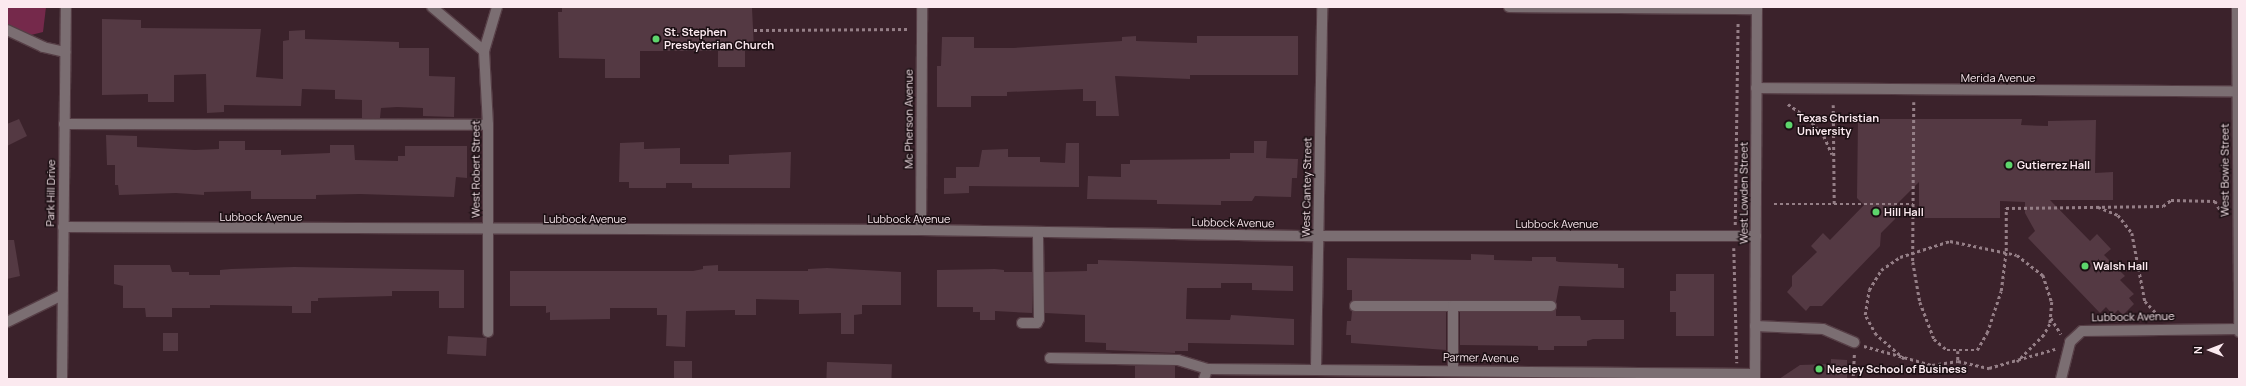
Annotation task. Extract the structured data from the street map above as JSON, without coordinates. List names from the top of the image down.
{
  "streets": {
    "street": [
      "Merida Avenue",
      "Mc Pherson Avenue",
      "West Robert Street",
      "West Bowie Street",
      "West Cantey Street",
      "Park Hill Drive",
      "West Lowden Street",
      "Lubbock Avenue",
      "Parmer Avenue"
    ]
  },
  "crossings": [
    ["Merida Avenue", "West Bowie Street"],
    ["Merida Avenue", "West Lowden Street"],
    ["Mc Pherson Avenue", "Lubbock Avenue"],
    ["West Robert Street", "Lubbock Avenue"],
    ["West Bowie Street", "Lubbock Avenue"],
    ["West Cantey Street", "Lubbock Avenue"],
    ["West Cantey Street", "Parmer Avenue"],
    ["Park Hill Drive", "Lubbock Avenue"],
    ["West Lowden Street", "Lubbock Avenue"],
    ["West Lowden Street", "Parmer Avenue"]
  ],
  "places": [
    "St. Stephen Presbyterian Church",
    "Texas Christian University",
    "Gutierrez Hall",
    "Hill Hall",
    "Walsh Hall",
    "Neeley School of Business"
  ],
  "north": "left"
}
